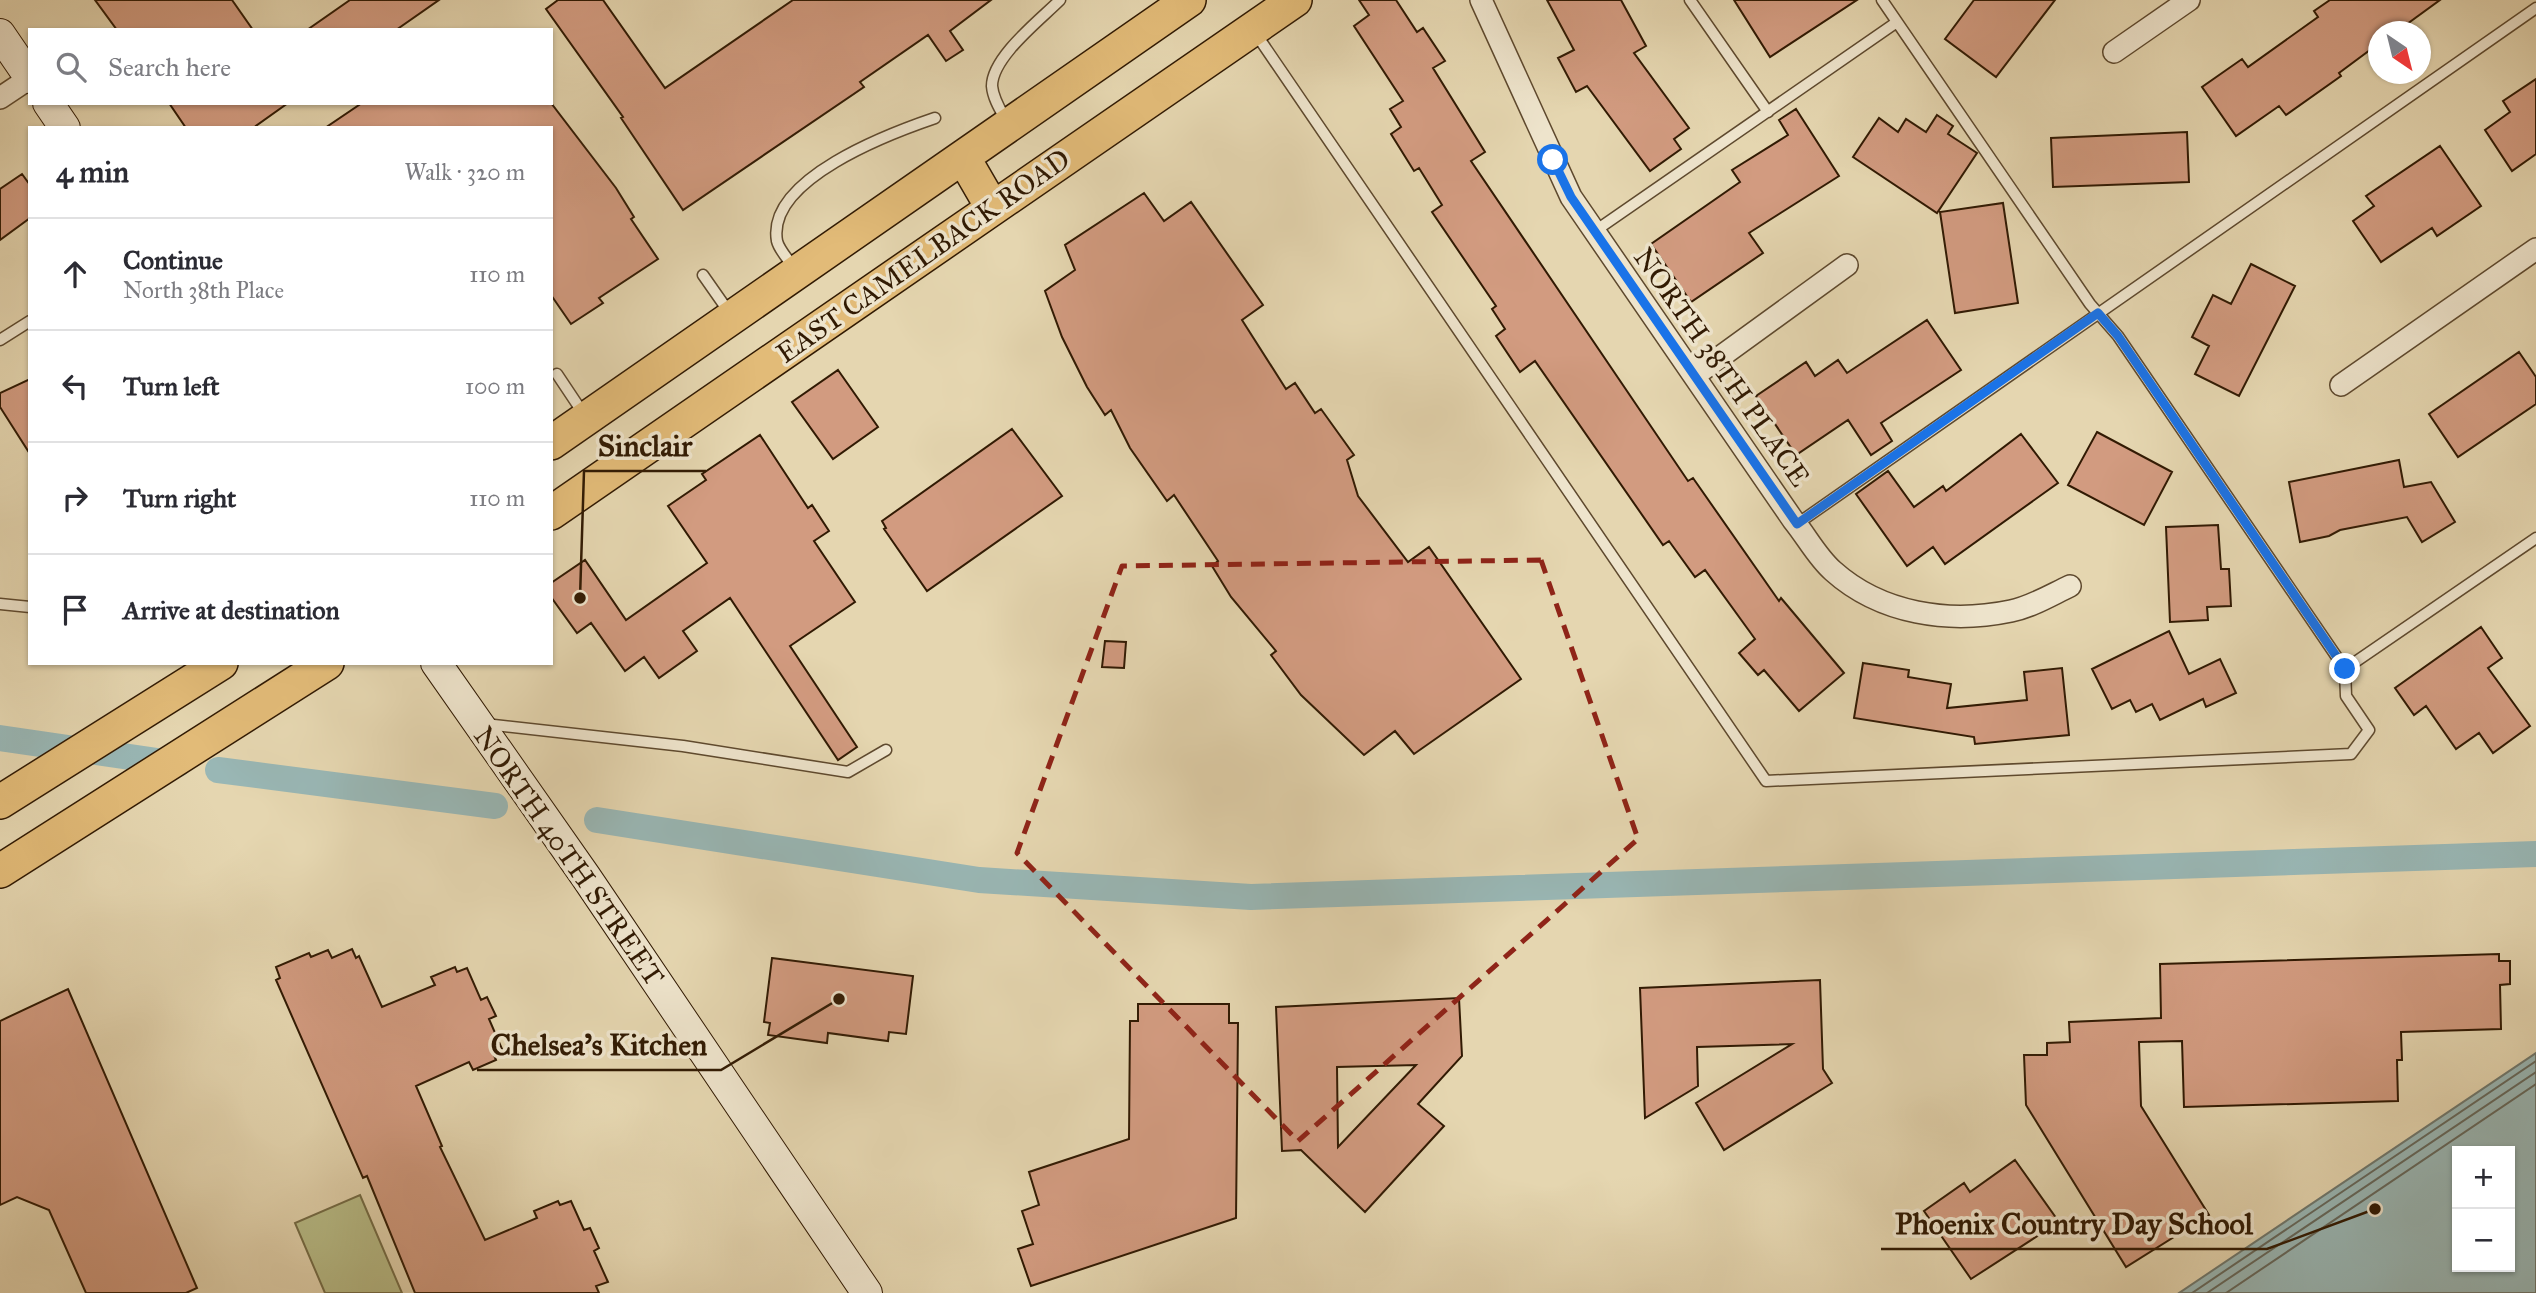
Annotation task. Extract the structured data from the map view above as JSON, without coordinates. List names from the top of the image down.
{
  "streets": {
    "main road": ["EAST CAMELBACK ROAD", "NORTH 40TH STREET"],
    "street": ["NORTH 38TH PLACE"]
  },
  "places": ["Sinclair", "Chelsea's Kitchen", "Phoenix Country Day School"],
  "north": "bottom right",
  "page": {
    "search": "Search here",
    "heading": ["4 min", "Walk · 320 m"],
    "list": [
      ["Continue", "North 38th Place", "110 m"],
      ["Turn left", "100 m"],
      ["Turn right", "110 m"],
      "Arrive at destination"
    ],
    "map_buttons": ["+", "−"]
  }
}
